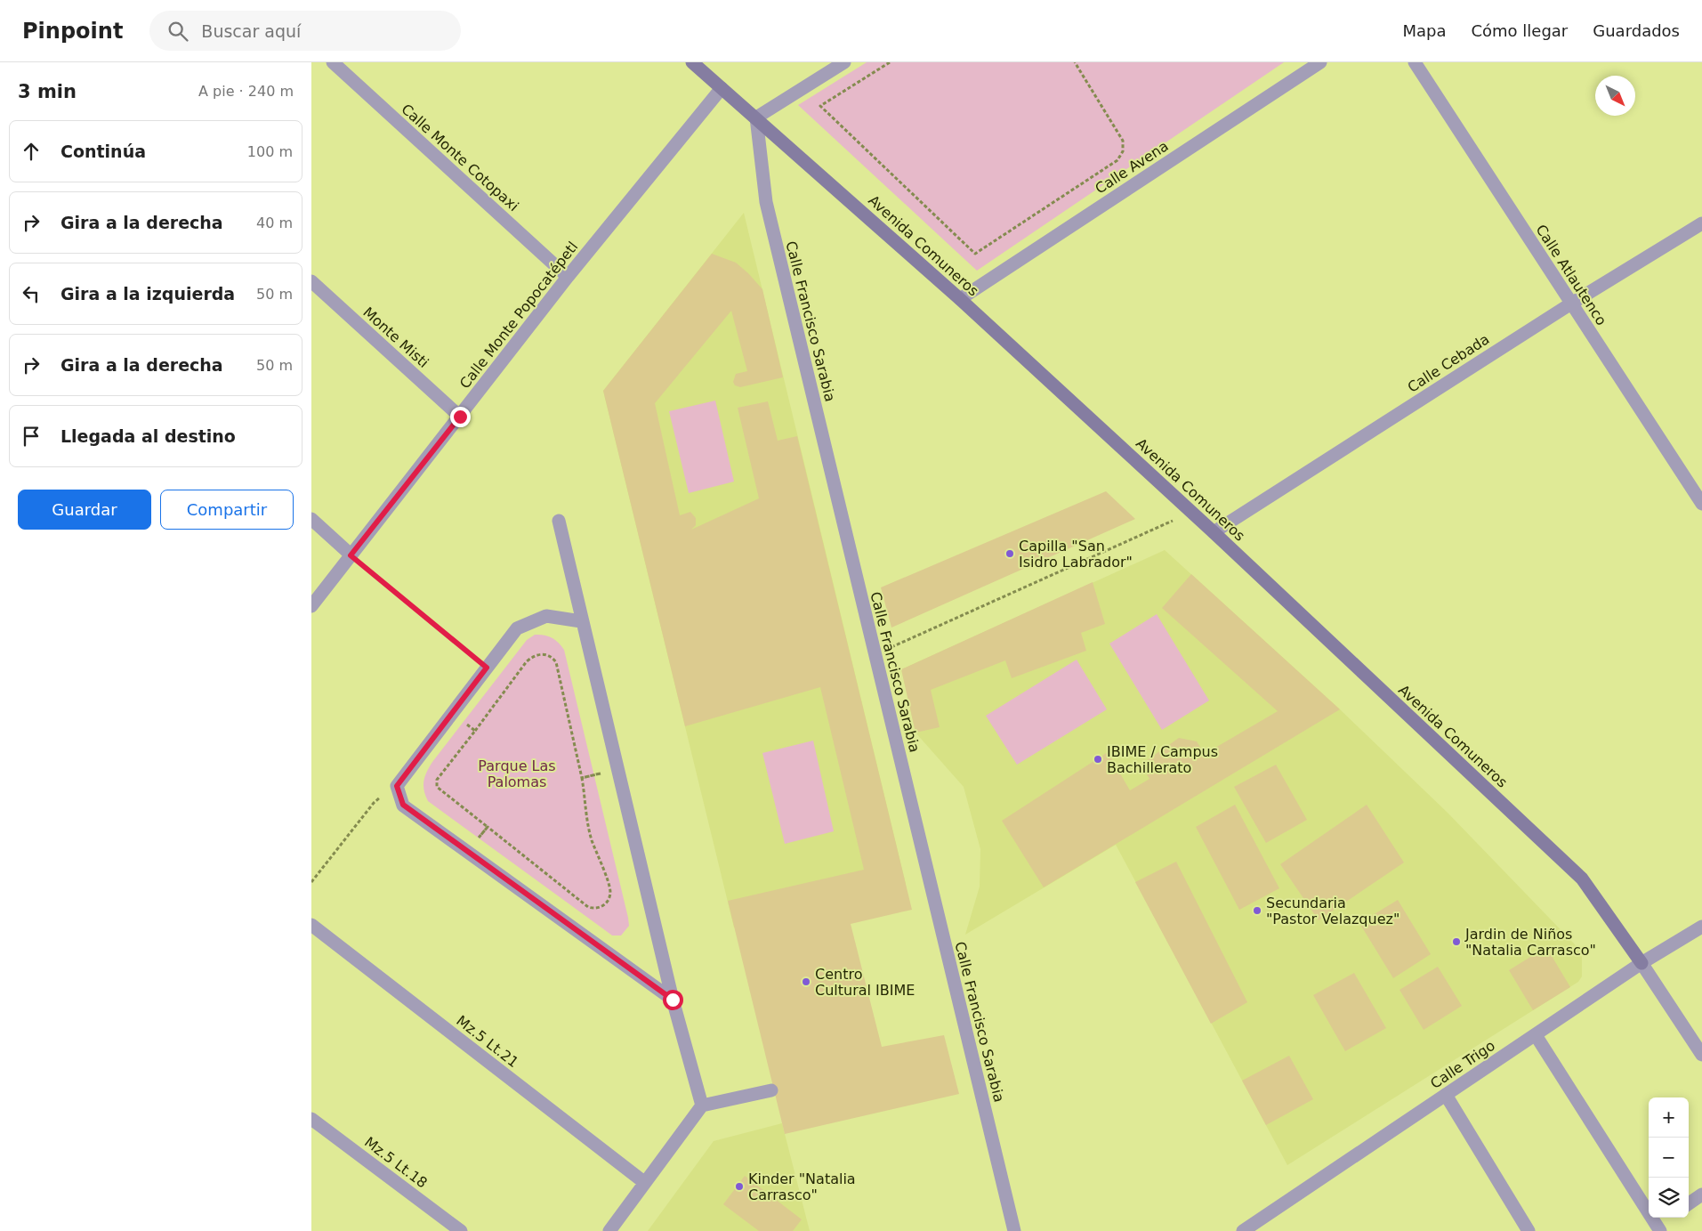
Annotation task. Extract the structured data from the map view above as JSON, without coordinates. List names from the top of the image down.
{
  "streets": {
    "main road": ["Avenida Comuneros"],
    "street": [
      "Calle Monte Cotopaxi",
      "Calle Avena",
      "Calle Atlautenco",
      "Calle Monte Popocatépetl",
      "Calle Francisco Sarabia",
      "Monte Misti",
      "Calle Cebada",
      "Mz.5 Lt.21",
      "Calle Trigo",
      "Mz.5 Lt.18"
    ]
  },
  "crossings": [
    ["Calle Monte Cotopaxi", "Calle Monte Popocatépetl"],
    ["Calle Avena", "Avenida Comuneros"],
    ["Avenida Comuneros", "Calle Monte Popocatépetl"],
    ["Avenida Comuneros", "Calle Francisco Sarabia"],
    ["Avenida Comuneros", "Calle Cebada"],
    ["Avenida Comuneros", "Calle Trigo"],
    ["Calle Atlautenco", "Calle Cebada"],
    ["Calle Monte Popocatépetl", "Monte Misti"]
  ],
  "parks": ["Parque Las Palomas"],
  "places": [
    "Capilla \"San Isidro Labrador\"",
    "IBIME / Campus Bachillerato",
    "Secundaria \"Pastor Velazquez\"",
    "Jardin de Niños \"Natalia Carrasco\"",
    "Centro Cultural IBIME",
    "Kinder \"Natalia Carrasco\""
  ],
  "north": "bottom right",
  "page": {
    "header": "Pinpoint",
    "search": "Buscar aquí",
    "nav": ["Mapa", "Cómo llegar", "Guardados"],
    "heading": ["3 min", "A pie · 240 m"],
    "list": [
      ["Continúa", "100 m"],
      ["Gira a la derecha", "40 m"],
      ["Gira a la izquierda", "50 m"],
      ["Gira a la derecha", "50 m"],
      "Llegada al destino"
    ],
    "buttons": ["Guardar", "Compartir"],
    "map_buttons": ["+", "−"]
  }
}
